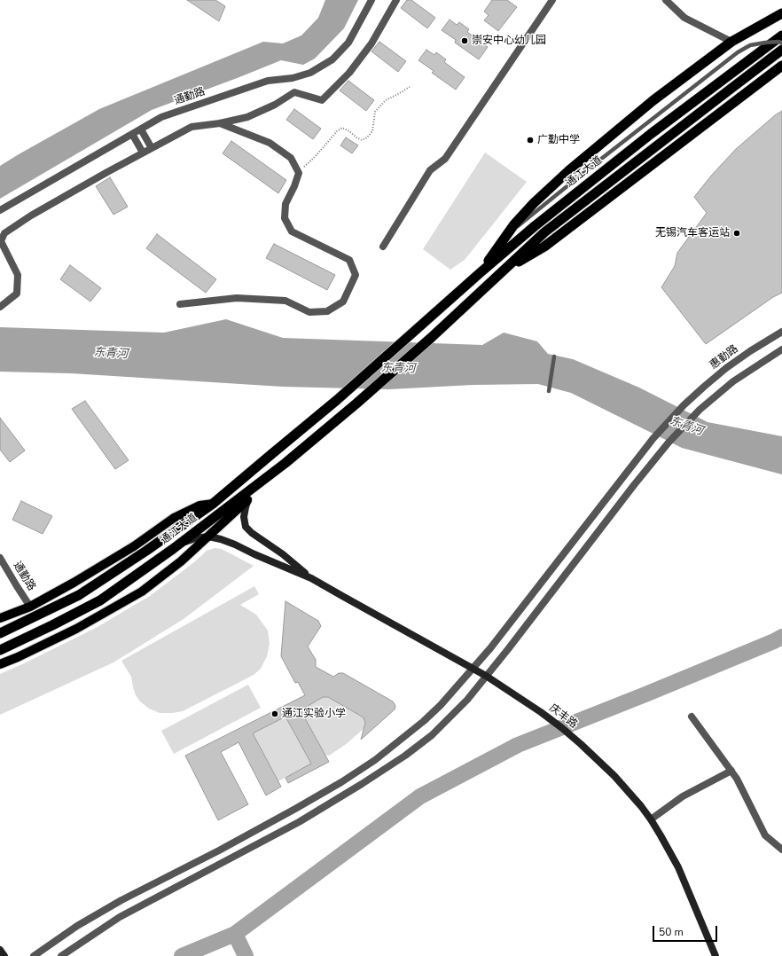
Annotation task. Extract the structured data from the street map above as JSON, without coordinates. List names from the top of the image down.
{
  "streets": {
    "highway": ["通江大道"],
    "main road": ["庆丰路"],
    "street": ["通勤路", "惠勤路"]
  },
  "crossings": [
    ["惠勤路", "庆丰路"]
  ],
  "water": ["东青河"],
  "places": [
    "崇安中心幼儿园",
    "广勤中学",
    "无锡汽车客运站",
    "通江实验小学"
  ],
  "scale_bar": "50 m"
}
